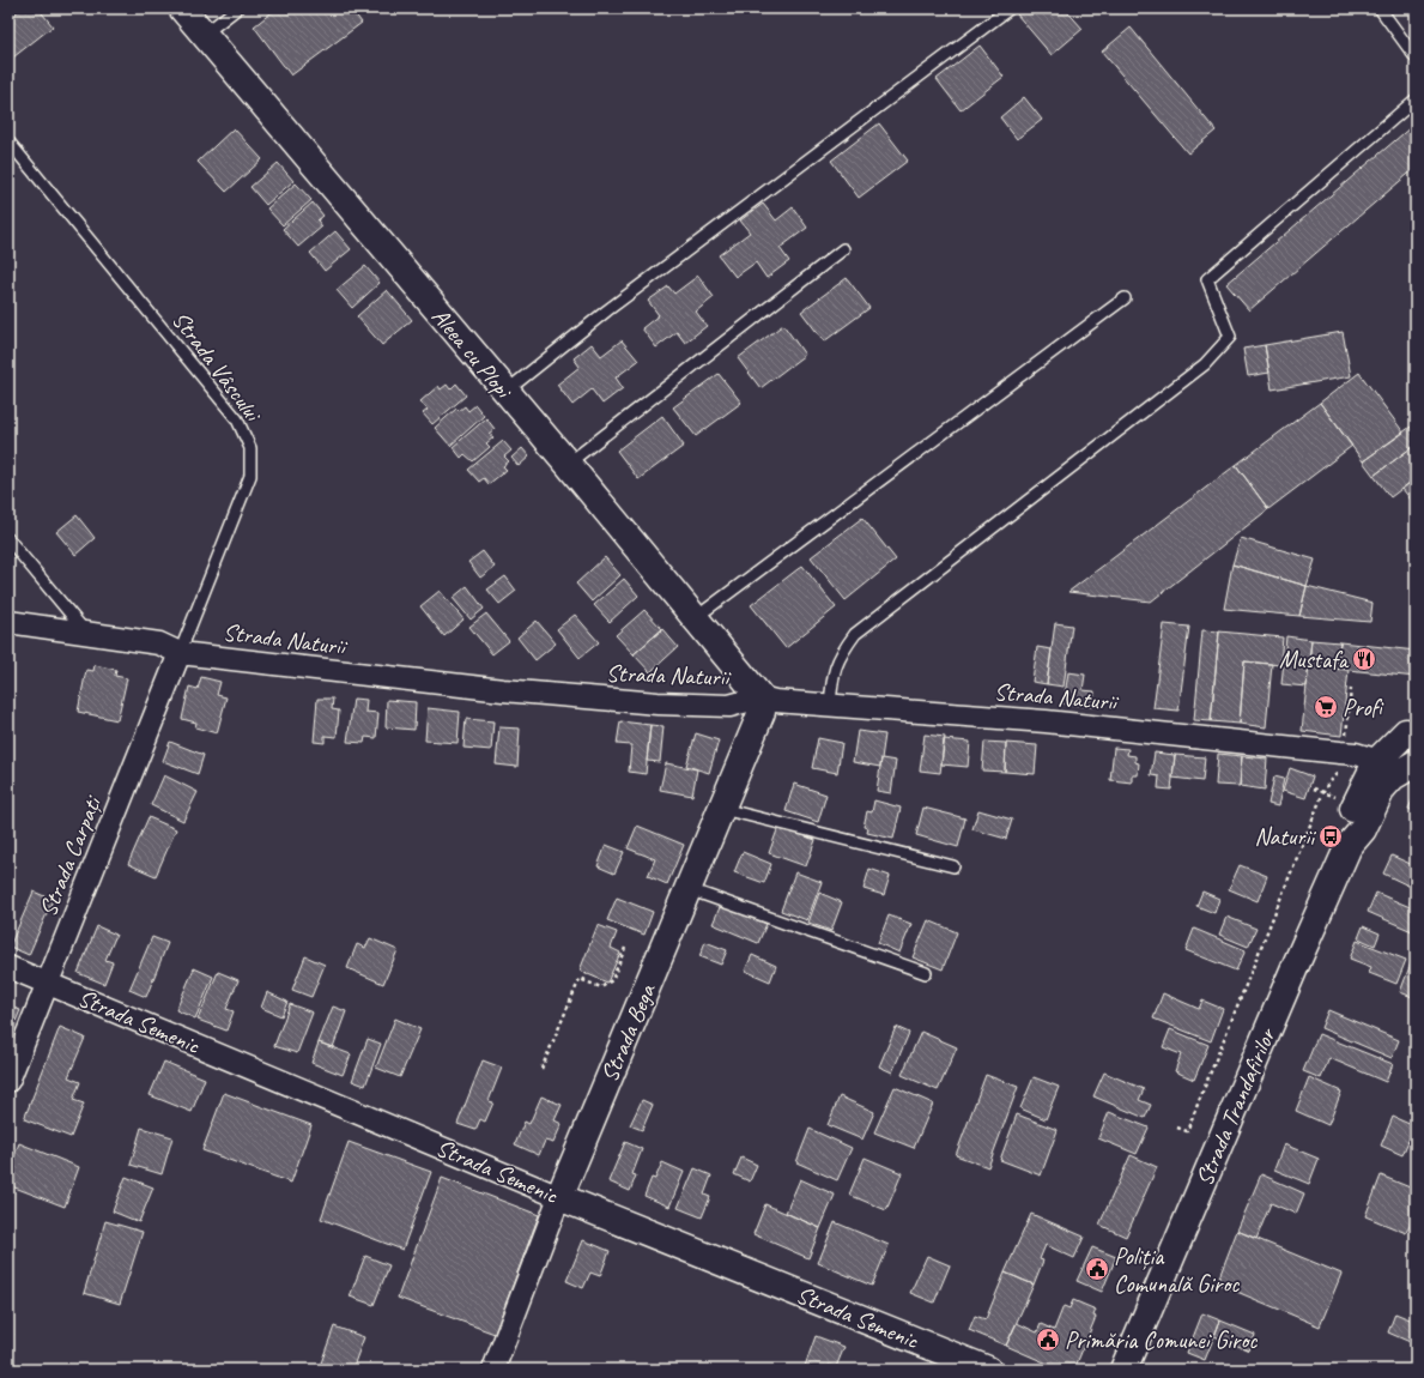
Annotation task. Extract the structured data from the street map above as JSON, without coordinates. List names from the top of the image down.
{
  "streets": {
    "street": [
      "Aleea cu Plopi",
      "Strada Naturii",
      "Strada Carpați",
      "Strada Semenic",
      "Strada Bega",
      "Strada Trandafirilor"
    ],
    "lane": ["Strada Vâscului"]
  },
  "crossings": [
    ["Aleea cu Plopi", "Strada Naturii"],
    ["Aleea cu Plopi", "Strada Bega"],
    ["Strada Vâscului", "Strada Naturii"],
    ["Strada Vâscului", "Strada Carpați"],
    ["Strada Naturii", "Strada Carpați"],
    ["Strada Naturii", "Strada Bega"],
    ["Strada Naturii", "Strada Trandafirilor"],
    ["Strada Carpați", "Strada Semenic"],
    ["Strada Semenic", "Strada Bega"]
  ],
  "places": {
    "restaurant": ["Mustafa"],
    "supermarket": ["Profi"],
    "bus stop": ["Naturii"],
    "public building": ["Poliția Comunală Giroc", "Primăria Comunei Giroc"]
  }
}
